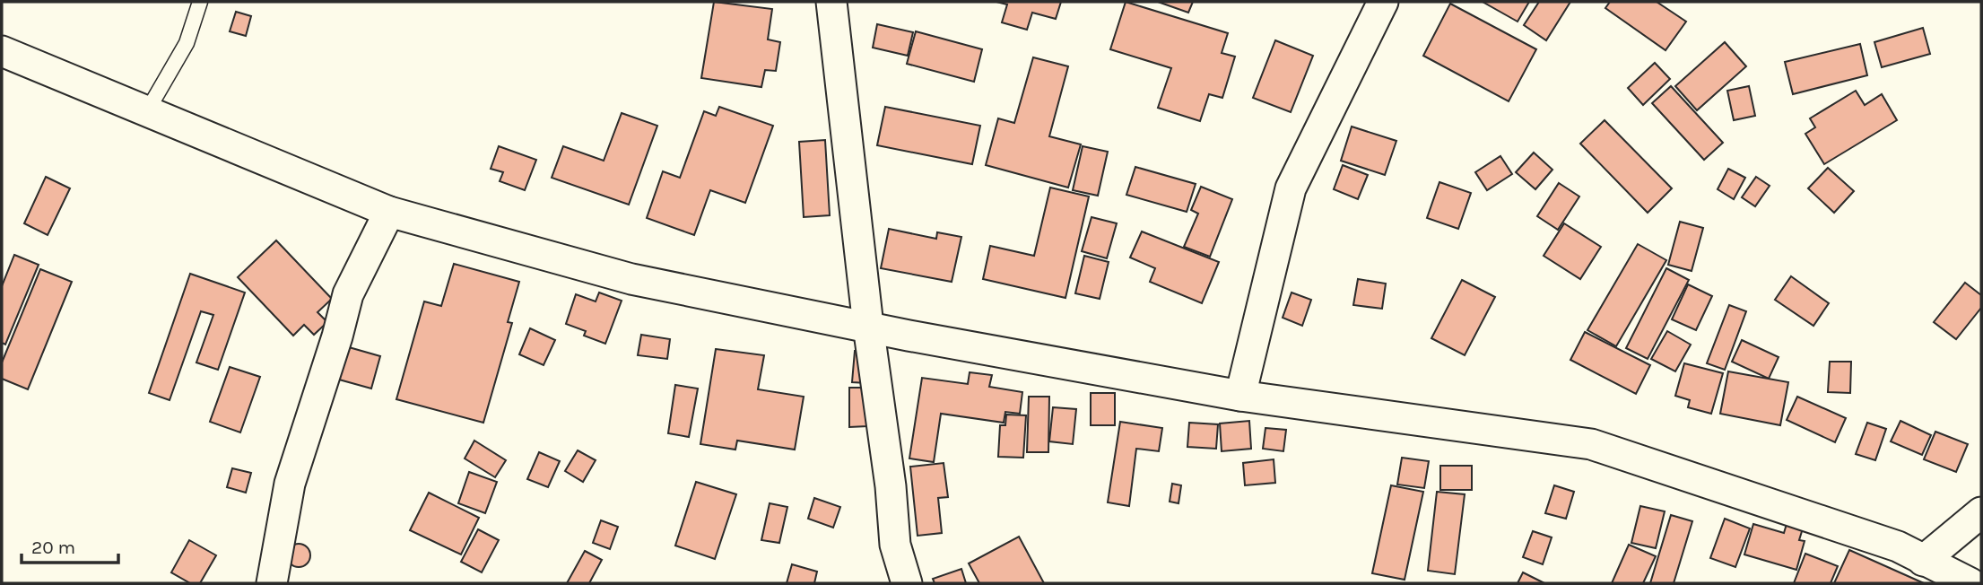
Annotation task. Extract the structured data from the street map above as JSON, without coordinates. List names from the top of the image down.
{
  "scale_bar": "20 m"
}
